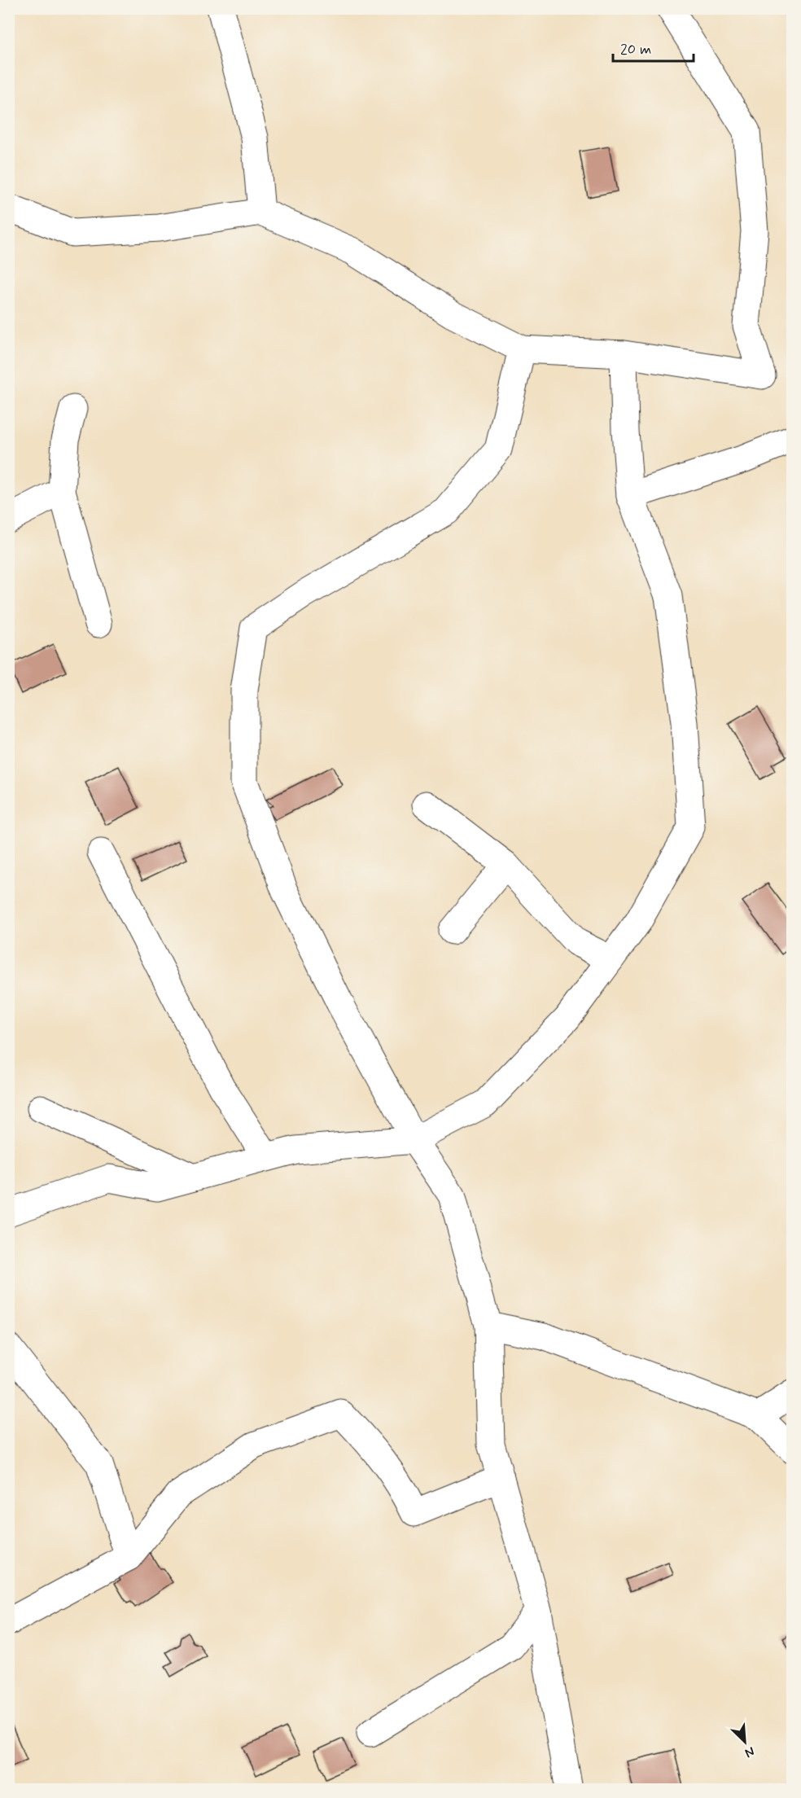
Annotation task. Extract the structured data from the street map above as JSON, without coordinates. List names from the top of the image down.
{
  "scale_bar": "20 m",
  "north": "bottom right"
}
